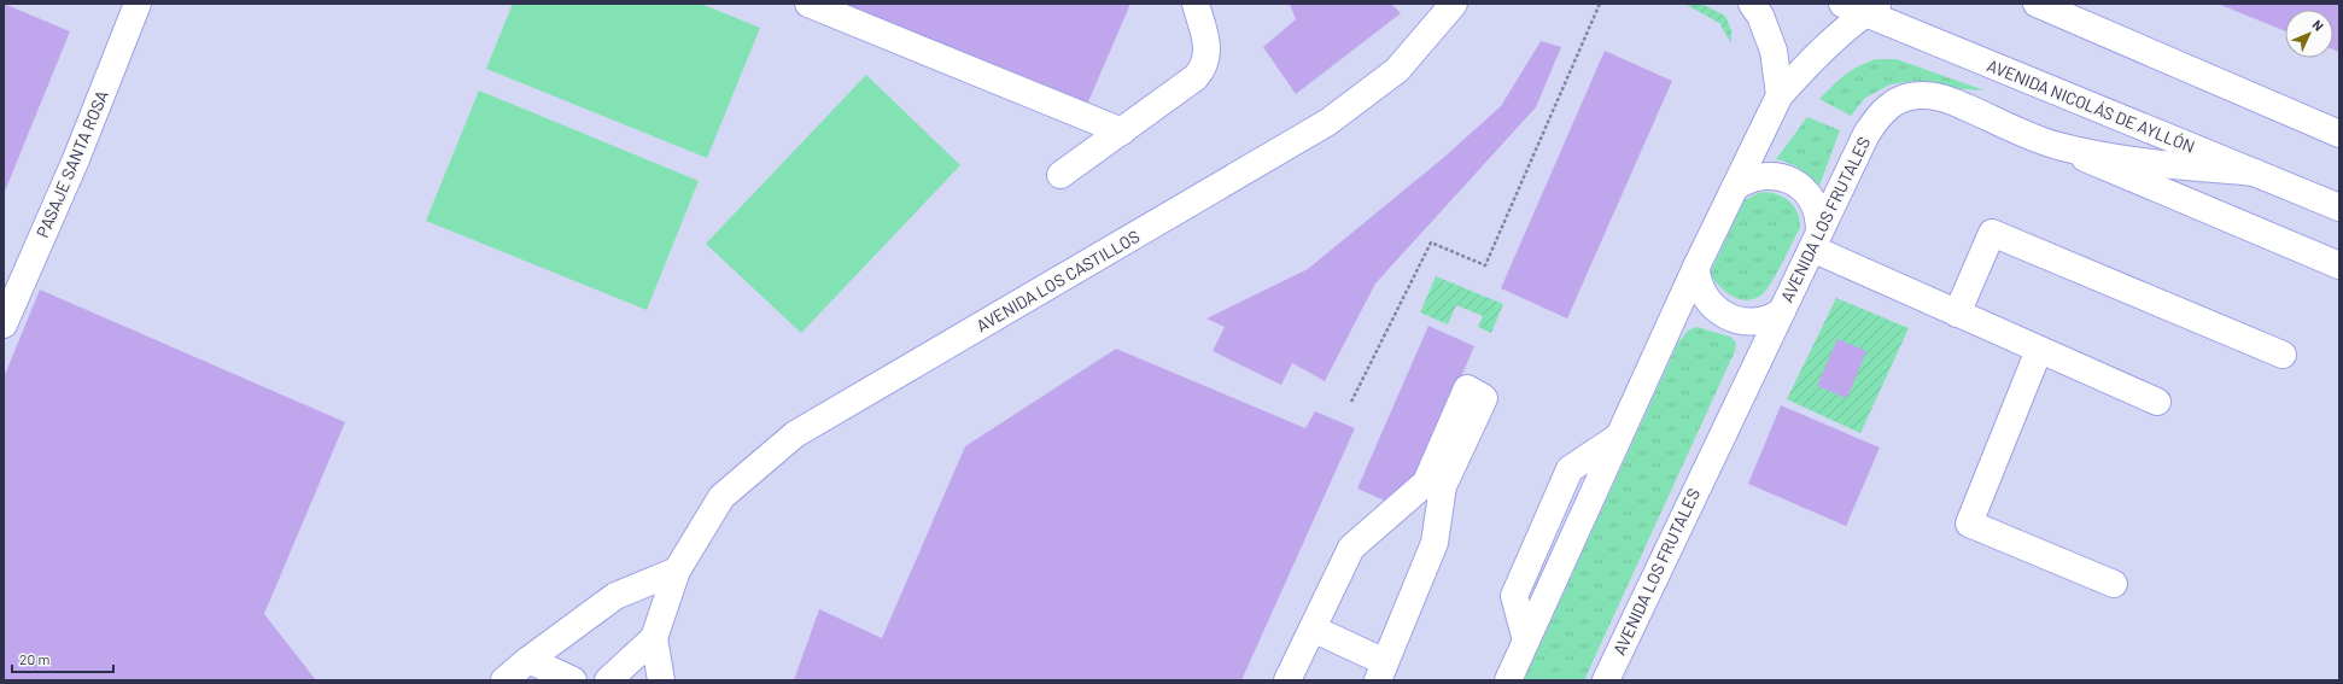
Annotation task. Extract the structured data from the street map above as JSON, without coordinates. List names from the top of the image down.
{
  "streets": {
    "main road": [
      "AVENIDA NICOLÁS DE AYLLÓN",
      "PASAJE SANTA ROSA",
      "AVENIDA LOS FRUTALES",
      "AVENIDA LOS CASTILLOS"
    ]
  },
  "crossings": [
    ["AVENIDA NICOLÁS DE AYLLÓN", "AVENIDA LOS FRUTALES"]
  ],
  "scale_bar": "20 m",
  "north": "top right"
}
